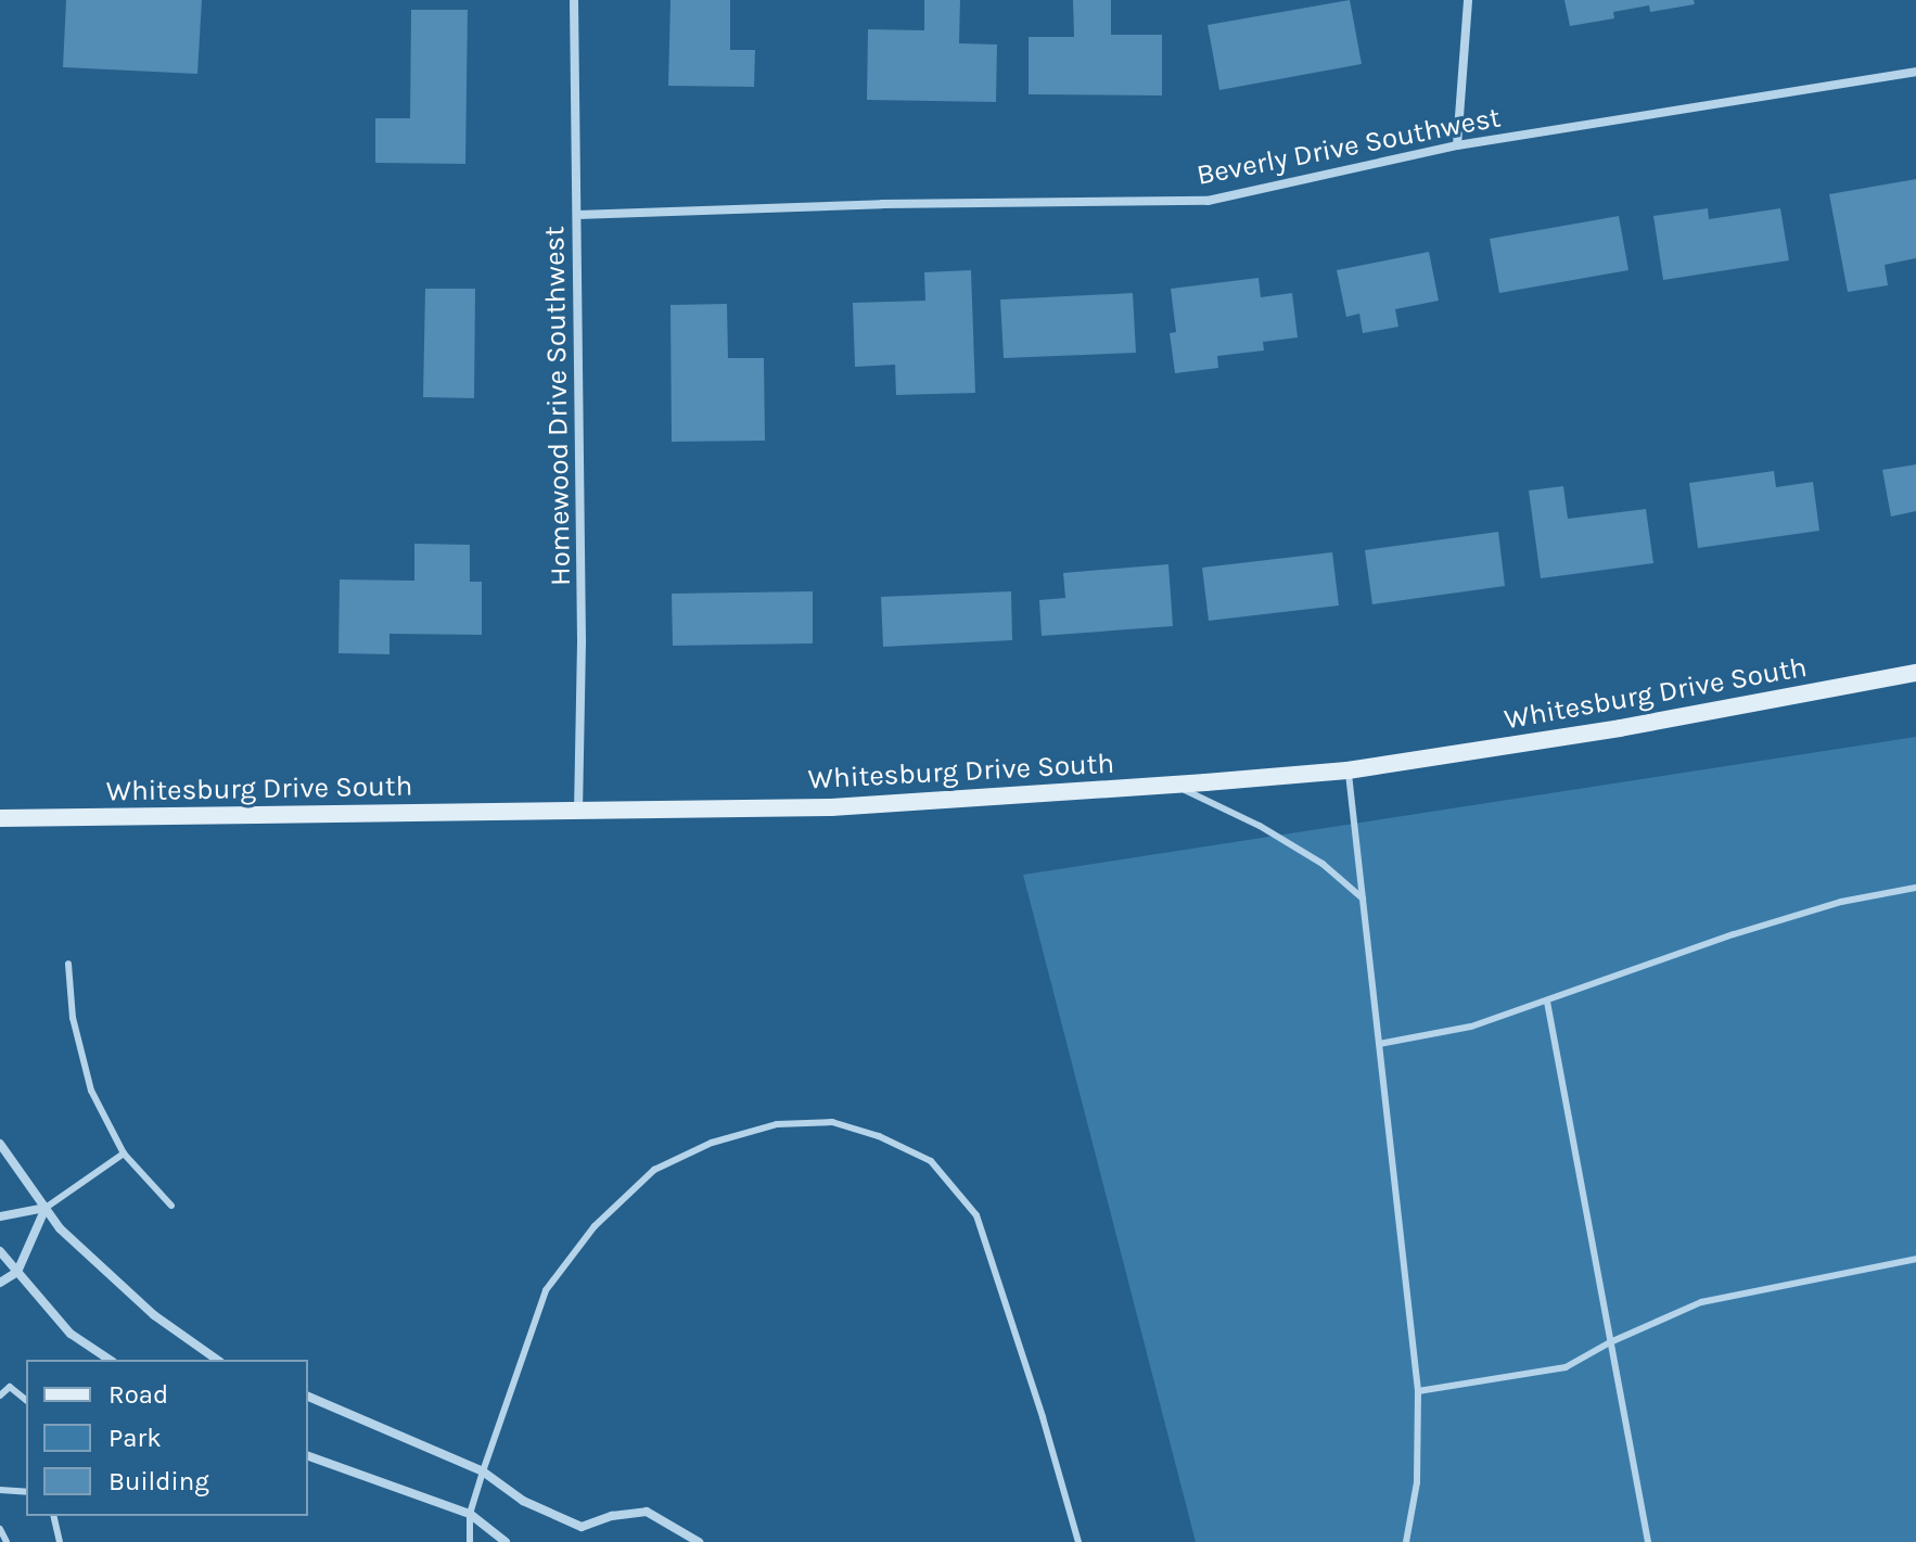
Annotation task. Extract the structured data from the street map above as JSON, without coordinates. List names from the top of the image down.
{
  "streets": {
    "main road": ["Whitesburg Drive South"],
    "street": ["Beverly Drive Southwest", "Homewood Drive Southwest"]
  },
  "crossings": [
    ["Beverly Drive Southwest", "Homewood Drive Southwest"],
    ["Homewood Drive Southwest", "Whitesburg Drive South"]
  ],
  "legend": ["Road", "Park", "Building"]
}
